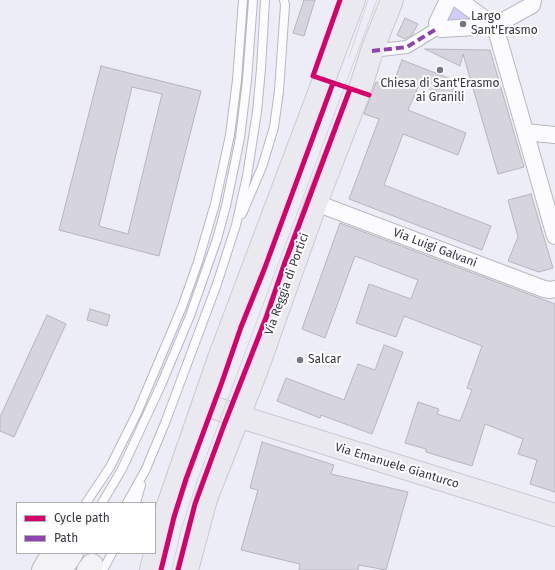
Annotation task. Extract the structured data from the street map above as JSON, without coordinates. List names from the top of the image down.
{
  "streets": {
    "main road": ["Via Reggia di Portici", "Via Emanuele Gianturco"],
    "street": ["Via Luigi Galvani"]
  },
  "crossings": [
    ["Via Luigi Galvani", "Via Reggia di Portici"],
    ["Via Reggia di Portici", "Via Emanuele Gianturco"]
  ],
  "places": ["Largo Sant'Erasmo", "Chiesa di Sant'Erasmo ai Granili", "Salcar"],
  "legend": ["Cycle path", "Path"]
}
